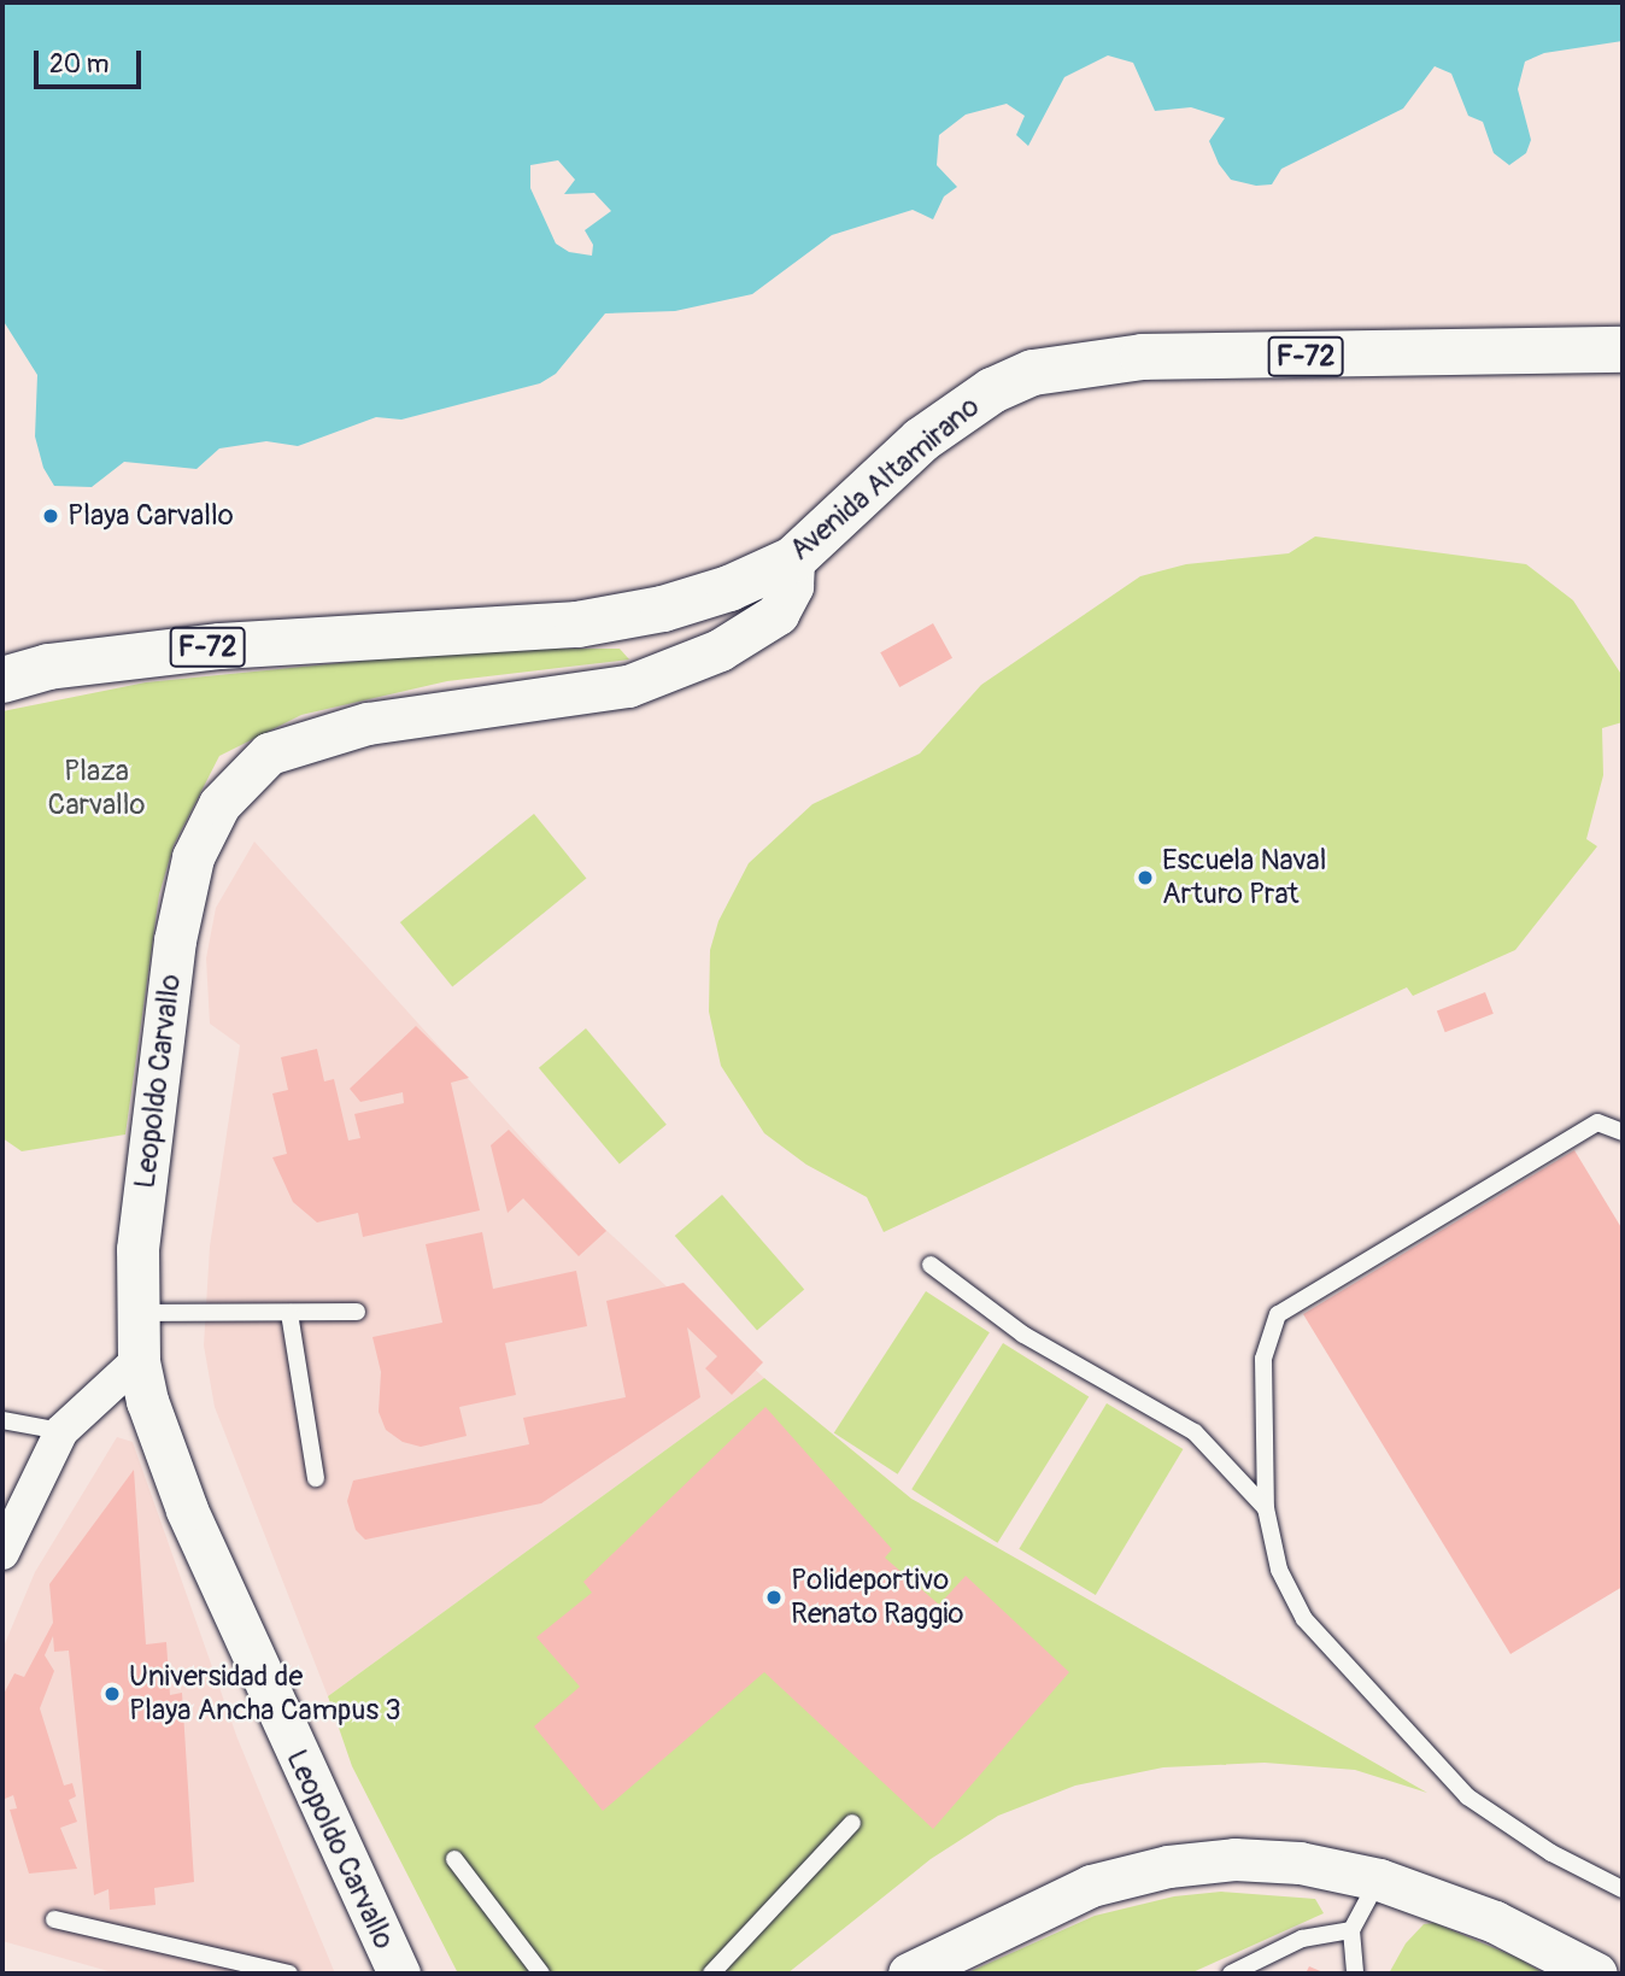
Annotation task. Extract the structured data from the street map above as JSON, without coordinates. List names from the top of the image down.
{
  "streets": {
    "main road": ["F-72", "Avenida Altamirano"],
    "street": ["Leopoldo Carvallo"]
  },
  "crossings": [
    ["Avenida Altamirano", "Leopoldo Carvallo"]
  ],
  "parks": ["Plaza Carvallo"],
  "places": [
    "Playa Carvallo",
    "Escuela Naval Arturo Prat",
    "Polideportivo Renato Raggio",
    "Universidad de Playa Ancha Campus 3"
  ],
  "scale_bar": "20 m"
}
